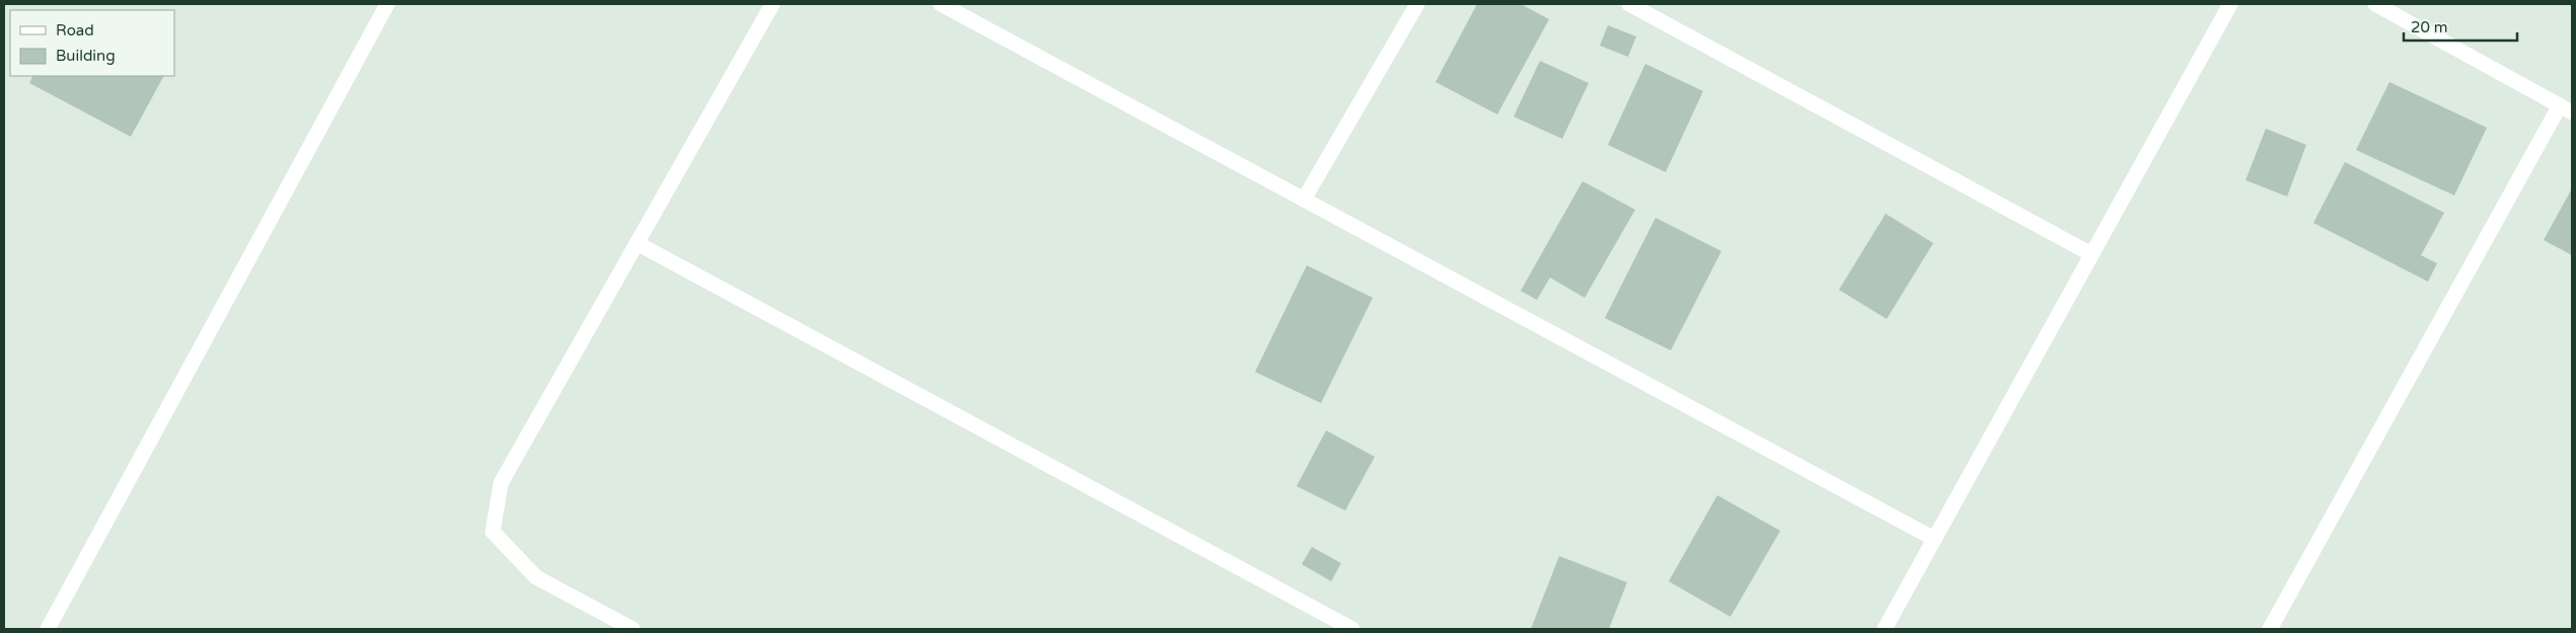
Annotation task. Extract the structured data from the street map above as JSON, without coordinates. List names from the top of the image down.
{
  "legend": ["Road", "Building"],
  "scale_bar": "20 m"
}
